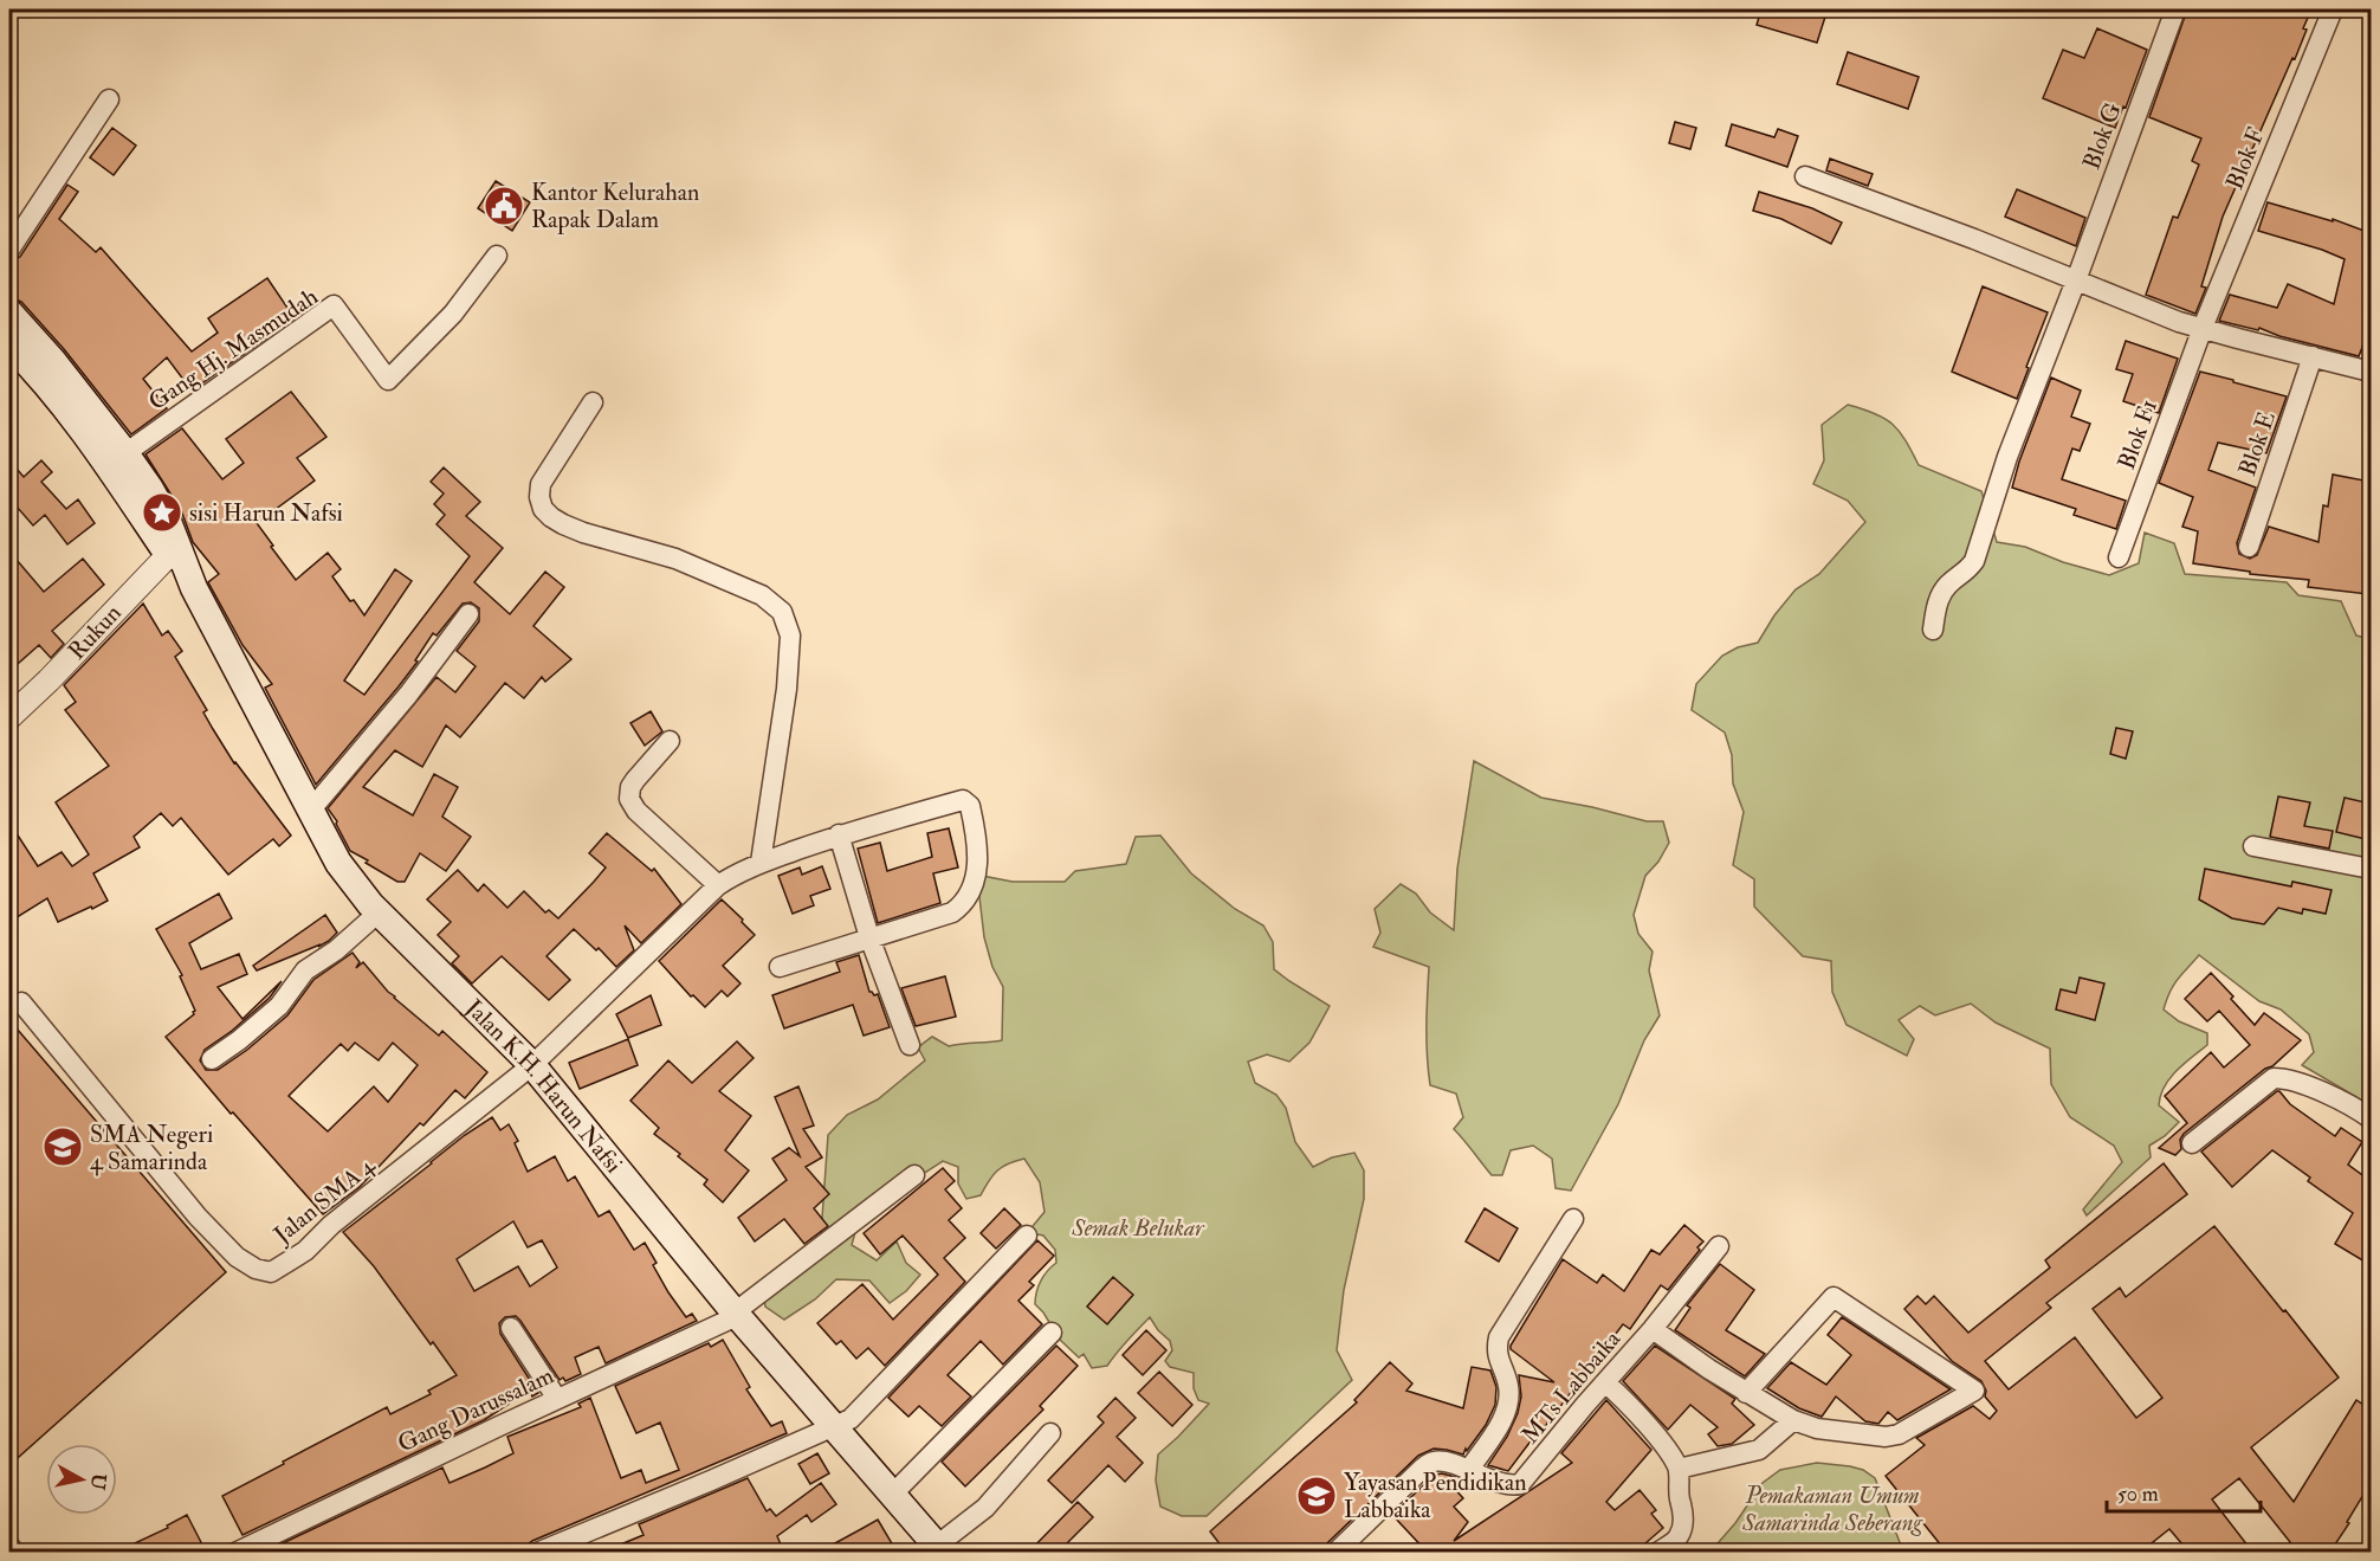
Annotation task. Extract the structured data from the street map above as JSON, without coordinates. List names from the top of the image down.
{
  "streets": {
    "main road": ["Jalan K.H. Harun Nafsi"],
    "street": [
      "Blok G",
      "Blok F",
      "Gang Hj. Masmudah",
      "Blok F1",
      "Blok E",
      "Rukun",
      "Jalan SMA 4",
      "MTs Labbaika",
      "Gang Darussalam"
    ]
  },
  "crossings": [
    ["Blok F", "Blok F1"],
    ["Gang Hj. Masmudah", "Jalan K.H. Harun Nafsi"],
    ["Rukun", "Jalan K.H. Harun Nafsi"],
    ["Jalan K.H. Harun Nafsi", "Jalan SMA 4"],
    ["Jalan K.H. Harun Nafsi", "Gang Darussalam"]
  ],
  "parks": ["Semak Belukar", "Pemakaman Umum Samarinda Seberang"],
  "places": {
    "public building": ["Kantor Kelurahan Rapak Dalam"],
    "place": ["sisi Harun Nafsi"],
    "school or university": ["SMA Negeri 4 Samarinda", "Yayasan Pendidikan Labbaika"]
  },
  "scale_bar": "50 m",
  "north": "right"
}
